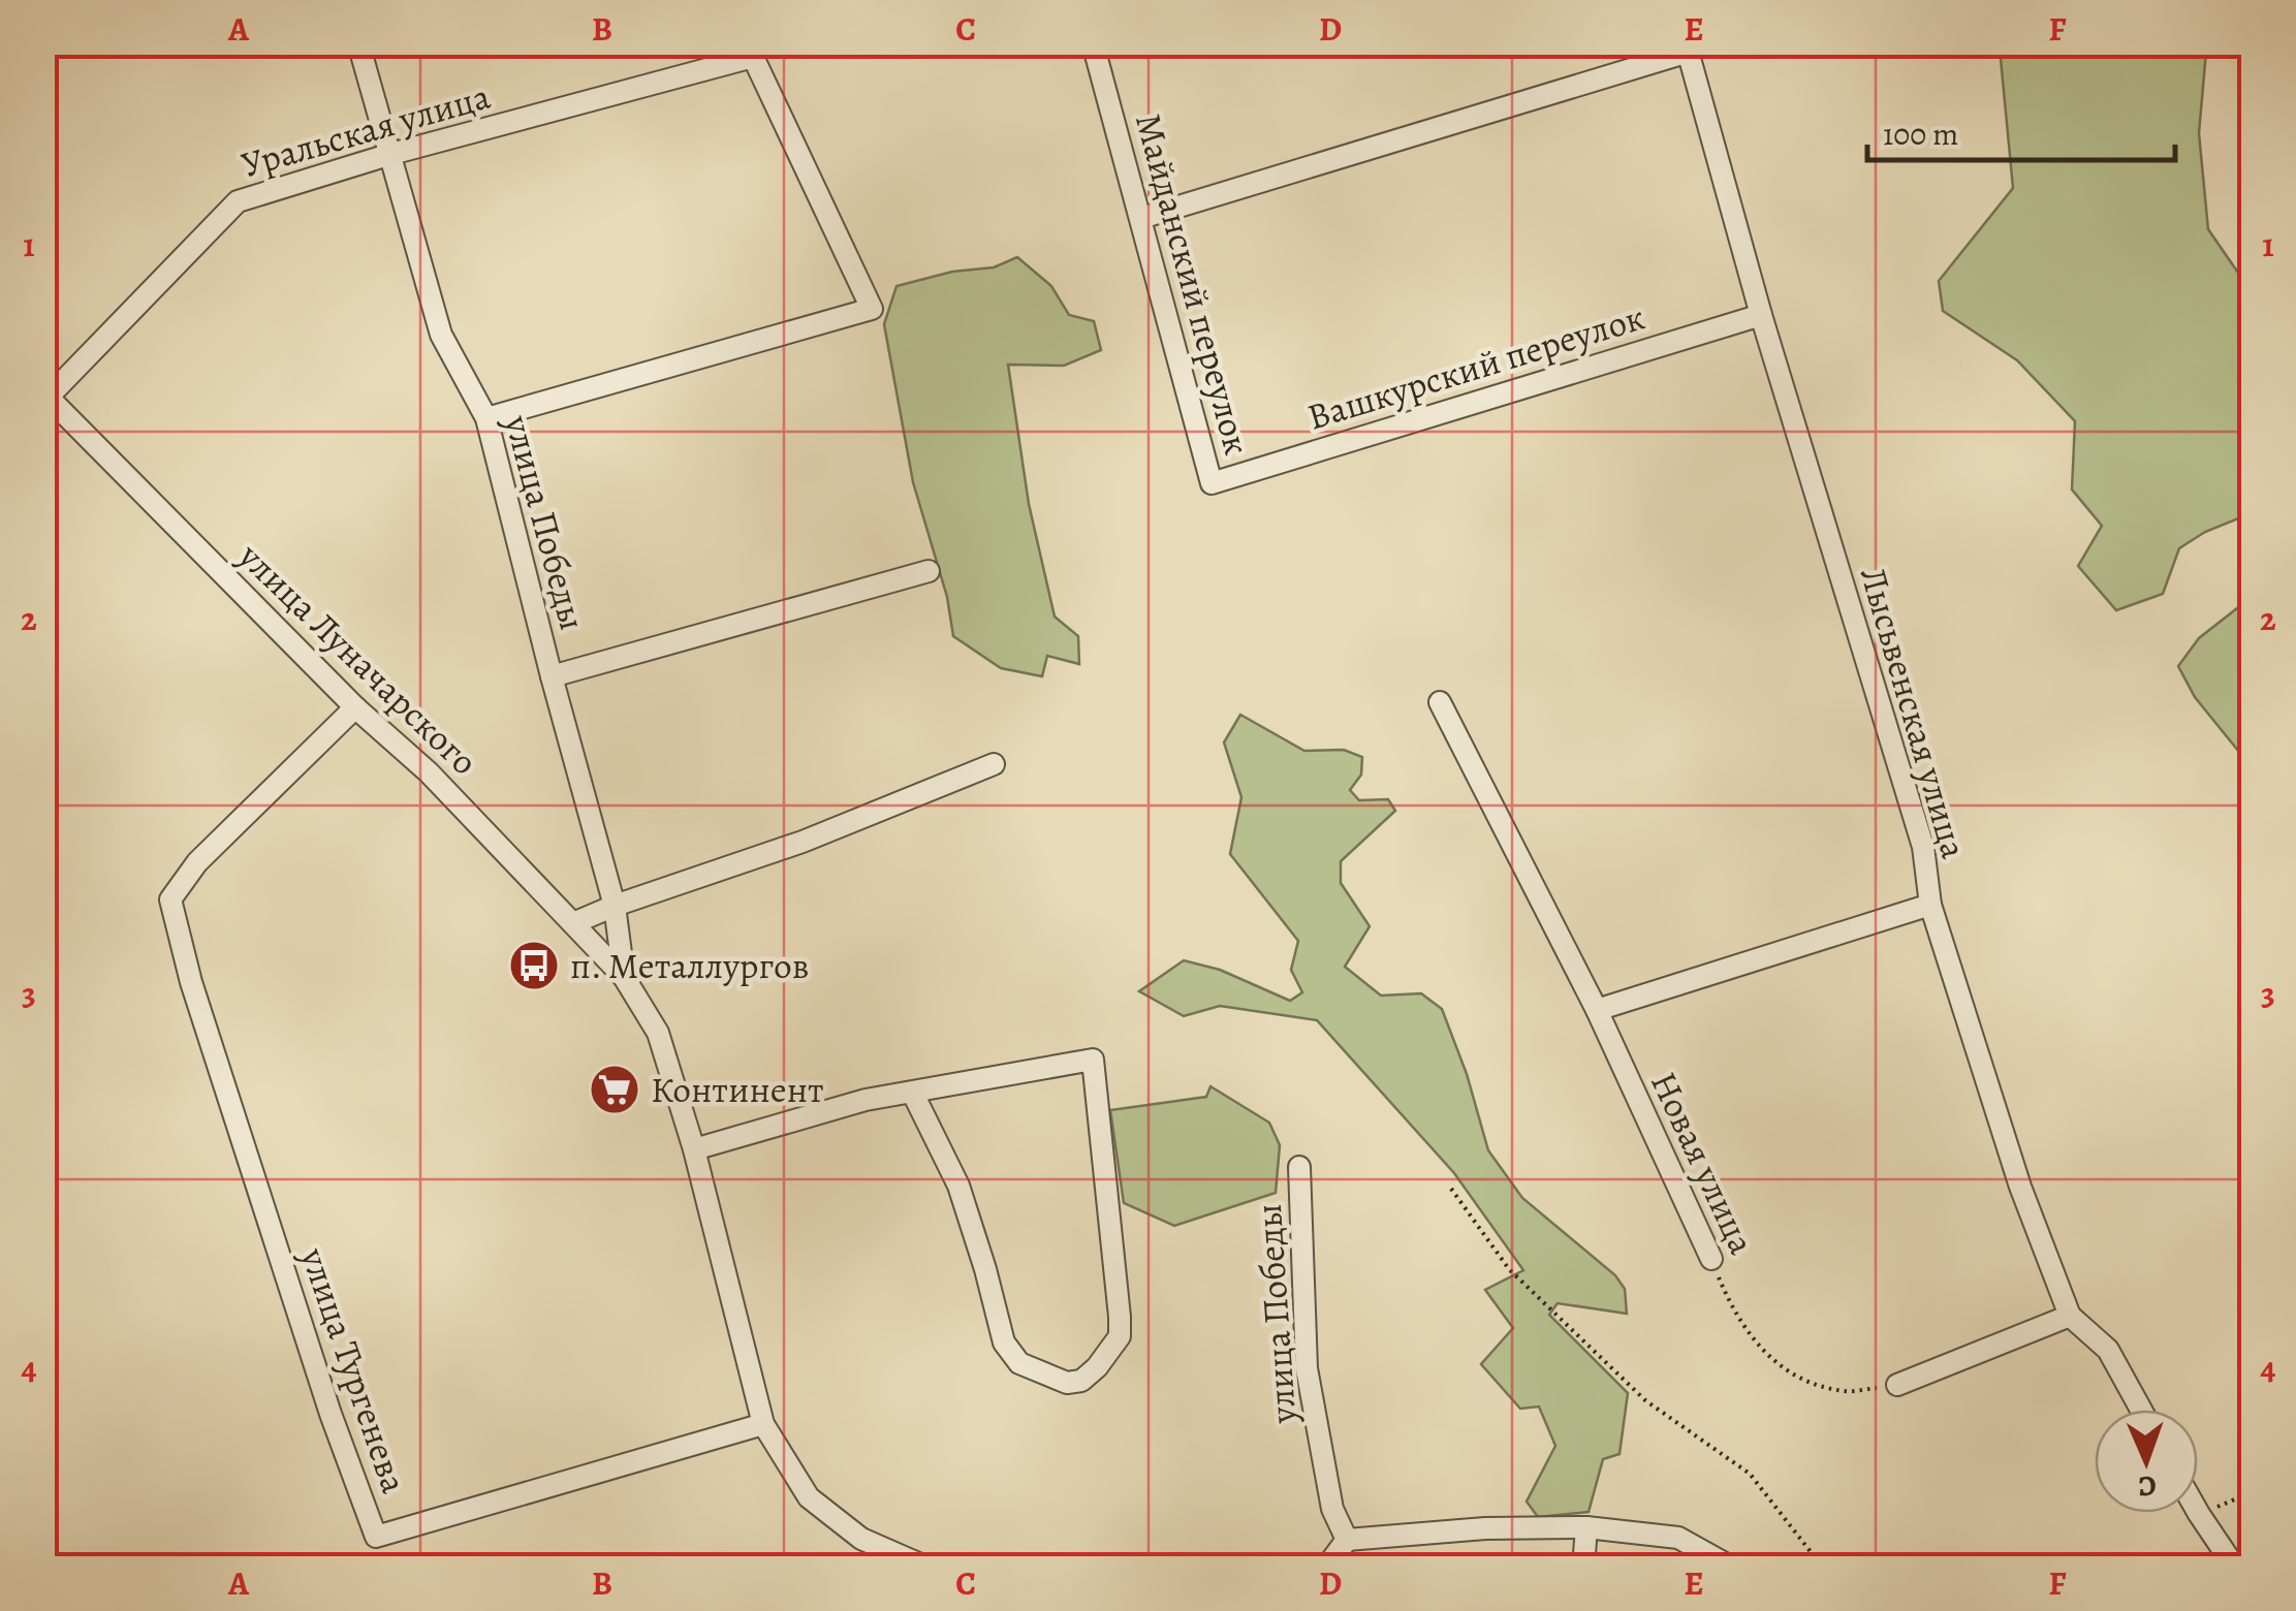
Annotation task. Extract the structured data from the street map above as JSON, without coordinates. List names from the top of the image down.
{
  "streets": {
    "street": [
      "Уральская улица",
      "Майданский переулок",
      "Вашкурский переулок",
      "улица Победы",
      "улица Луначарского",
      "Лысьвенская улица",
      "Новая улица",
      "улица Тургенева"
    ]
  },
  "crossings": [
    ["Уральская улица", "улица Победы"],
    ["Уральская улица", "улица Луначарского"],
    ["Майданский переулок", "Вашкурский переулок"],
    ["Вашкурский переулок", "Лысьвенская улица"],
    ["улица Победы", "улица Луначарского"],
    ["улица Победы", "улица Тургенева"],
    ["улица Луначарского", "улица Тургенева"]
  ],
  "places": {
    "bus stop": ["п. Металлургов"],
    "supermarket": ["Континент"]
  },
  "scale_bar": "100 m",
  "north": "bottom",
  "grid": {
    "columns": [
      "A",
      "B",
      "C",
      "D",
      "E",
      "F"
    ],
    "rows": [
      "1",
      "2",
      "3",
      "4"
    ]
  }
}
